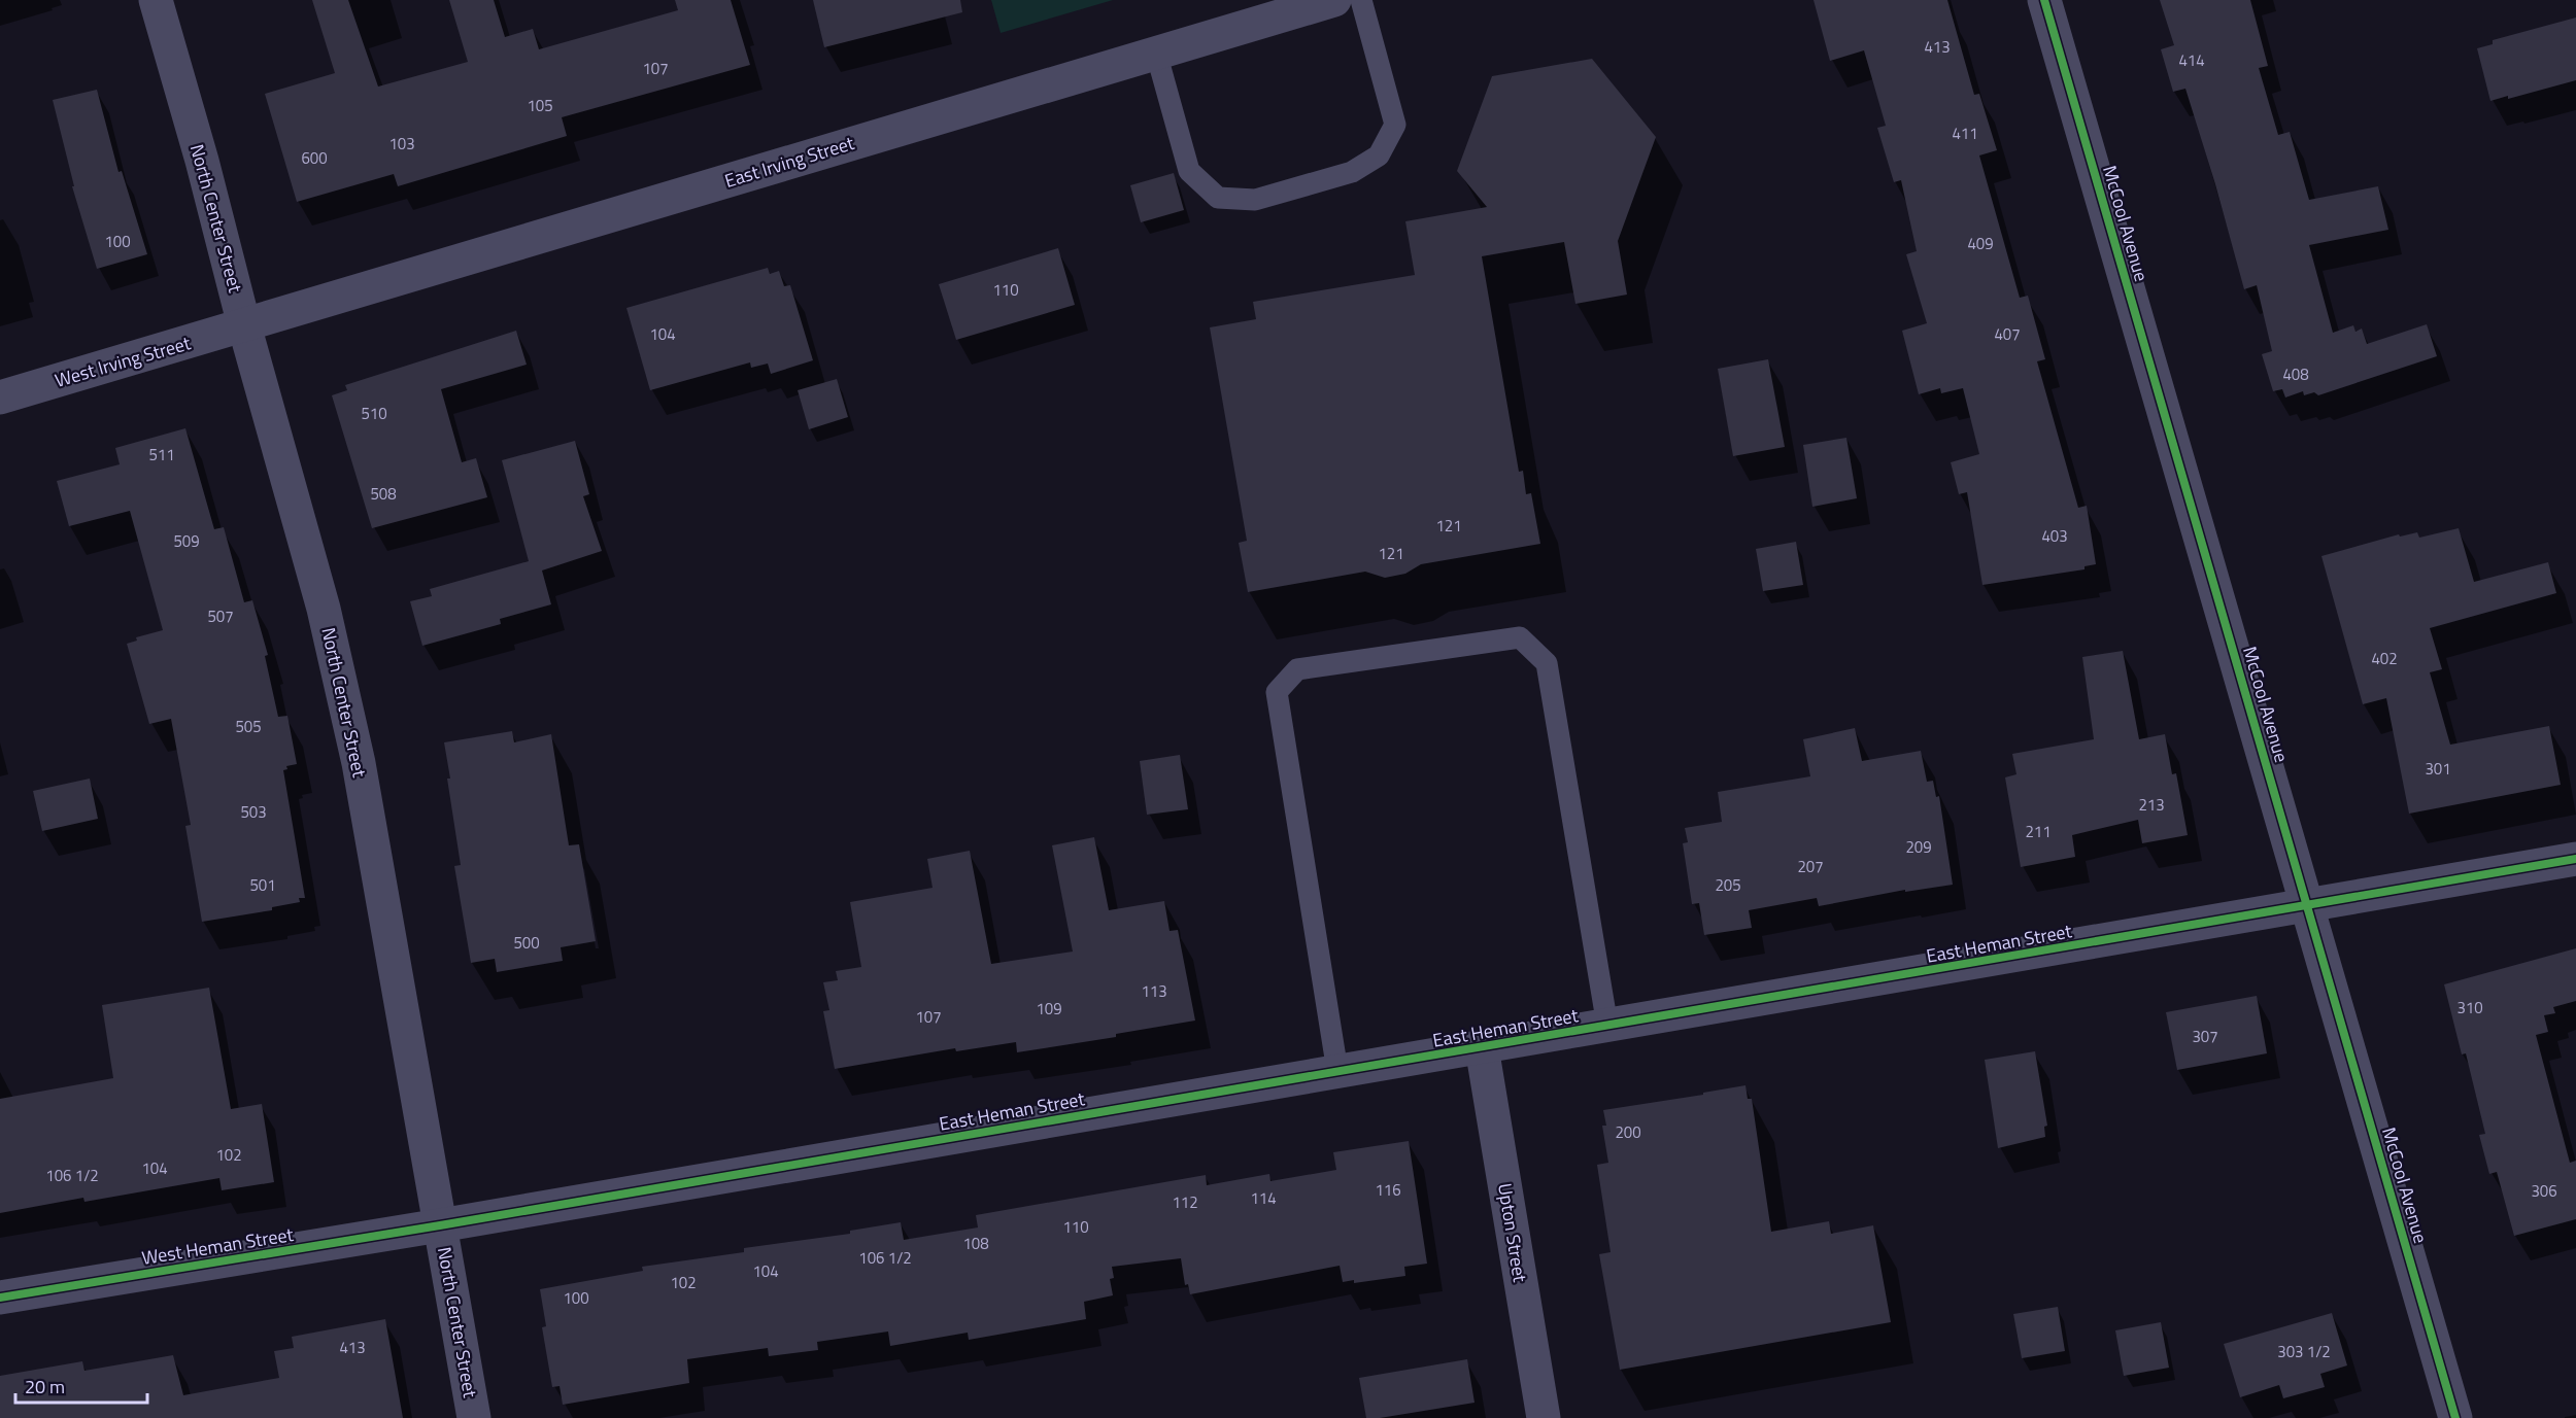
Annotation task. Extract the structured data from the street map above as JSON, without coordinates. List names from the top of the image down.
{
  "streets": {
    "street": [
      "East Irving Street",
      "North Center Street",
      "McCool Avenue",
      "West Irving Street",
      "East Heman Street",
      "Upton Street",
      "West Heman Street"
    ]
  },
  "crossings": [
    ["East Irving Street", "North Center Street"],
    ["East Irving Street", "West Irving Street"],
    ["North Center Street", "West Irving Street"],
    ["North Center Street", "East Heman Street"],
    ["North Center Street", "West Heman Street"],
    ["McCool Avenue", "East Heman Street"],
    ["East Heman Street", "Upton Street"],
    ["East Heman Street", "West Heman Street"]
  ],
  "house_numbers": [
    "413",
    "414",
    "107",
    "105",
    "411",
    "103",
    "600",
    "100",
    "409",
    "110",
    "104",
    "407",
    "408",
    "510",
    "511",
    "508",
    "121",
    "403",
    "509",
    "121",
    "507",
    "402",
    "505",
    "301",
    "213",
    "503",
    "211",
    "209",
    "207",
    "501",
    "205",
    "500",
    "113",
    "310",
    "109",
    "107",
    "307",
    "200",
    "102",
    "104",
    "106 1/2",
    "116",
    "306",
    "114",
    "112",
    "110",
    "108",
    "106 1/2",
    "104",
    "102",
    "100",
    "413",
    "303 1/2"
  ],
  "scale_bar": "20 m"
}
